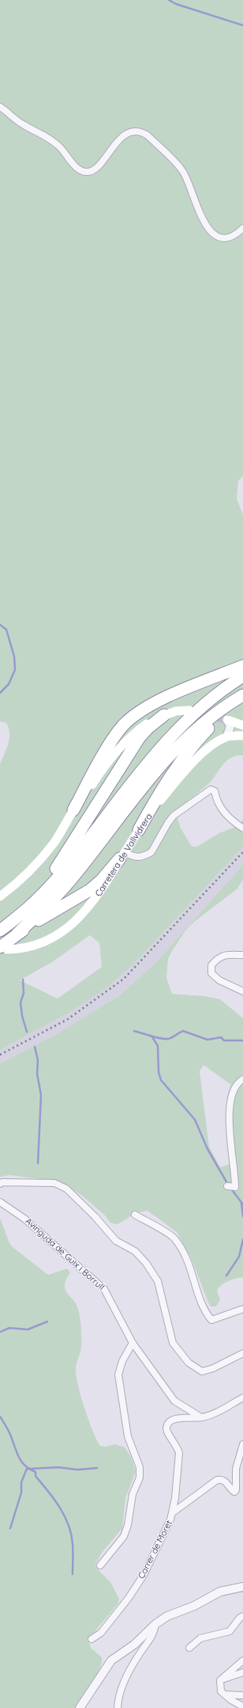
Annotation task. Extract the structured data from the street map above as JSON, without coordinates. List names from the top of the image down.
{
  "streets": {
    "main road": ["Carretera de Vallvidrera"],
    "street": ["Avinguda de Guix i Borrull", "Carrer de Moret"]
  }
}
